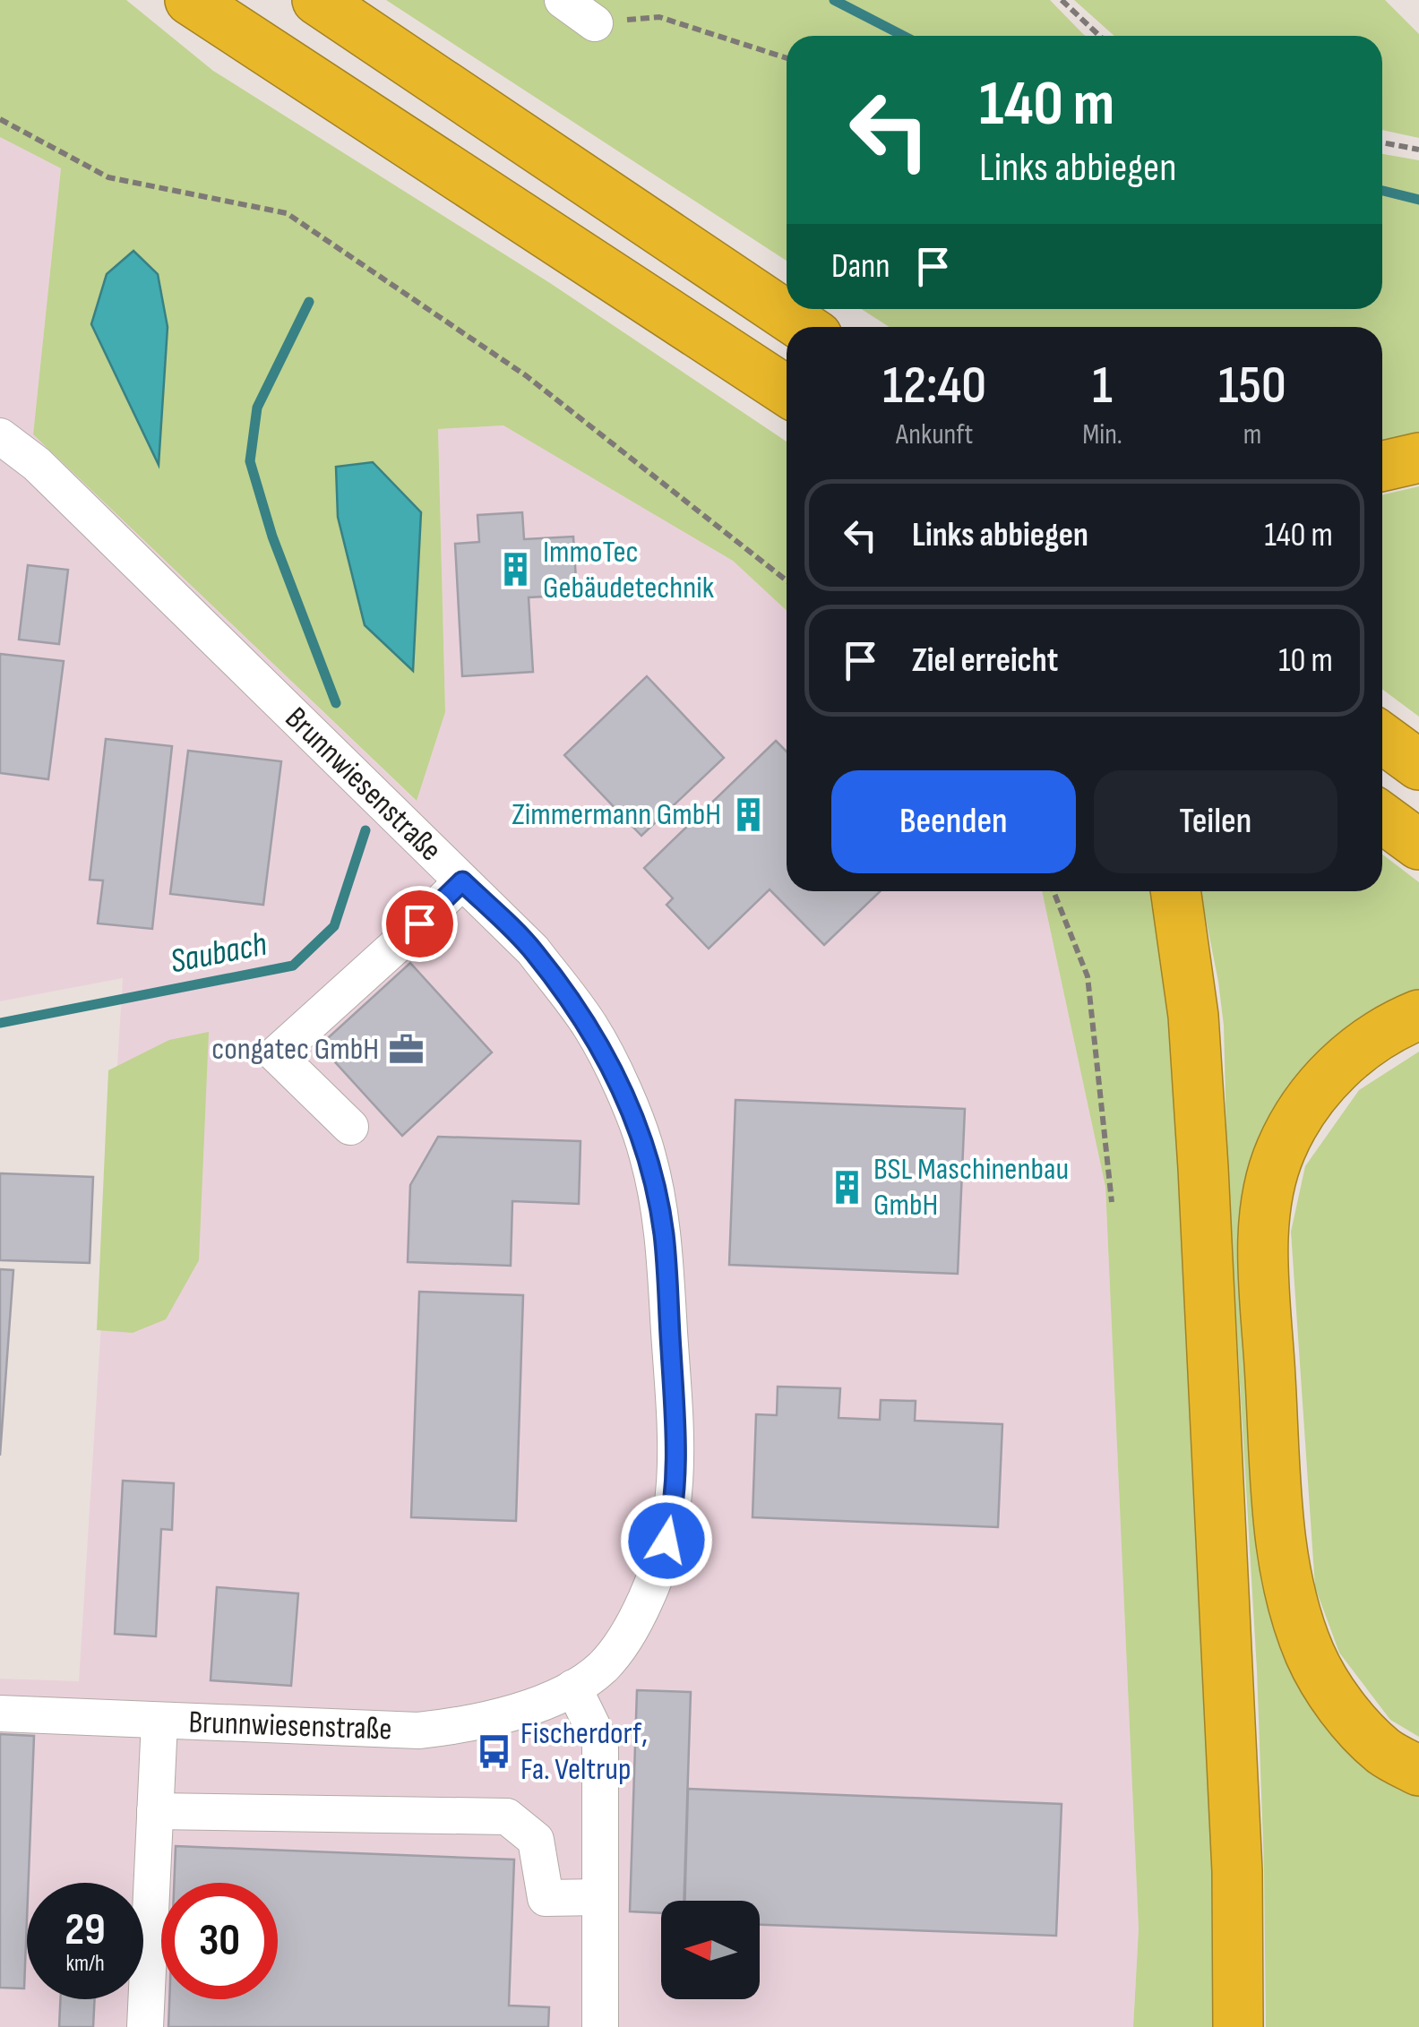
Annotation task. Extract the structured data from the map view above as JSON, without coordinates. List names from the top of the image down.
{
  "streets": {
    "street": ["Brunnwiesenstraße"]
  },
  "water": ["Saubach"],
  "places": {
    "building": ["ImmoTec Gebäudetechnik", "Zimmermann GmbH", "BSL Maschinenbau GmbH"],
    "office": ["congatec GmbH"],
    "bus stop": ["Fischerdorf, Fa. Veltrup"]
  },
  "north": "left",
  "page": {
    "turn": ["140 m", "Links abbiegen"],
    "then": "Dann",
    "eta": [
      "12:40",
      "Ankunft",
      "1",
      "Min.",
      "150",
      "m"
    ],
    "list": [
      {
        "name": "Links abbiegen",
        "value": "140 m"
      },
      {
        "name": "Ziel erreicht",
        "value": "10 m"
      }
    ],
    "buttons": ["Beenden", "Teilen"],
    "speed": "29 km/h",
    "limit": "30"
  }
}
